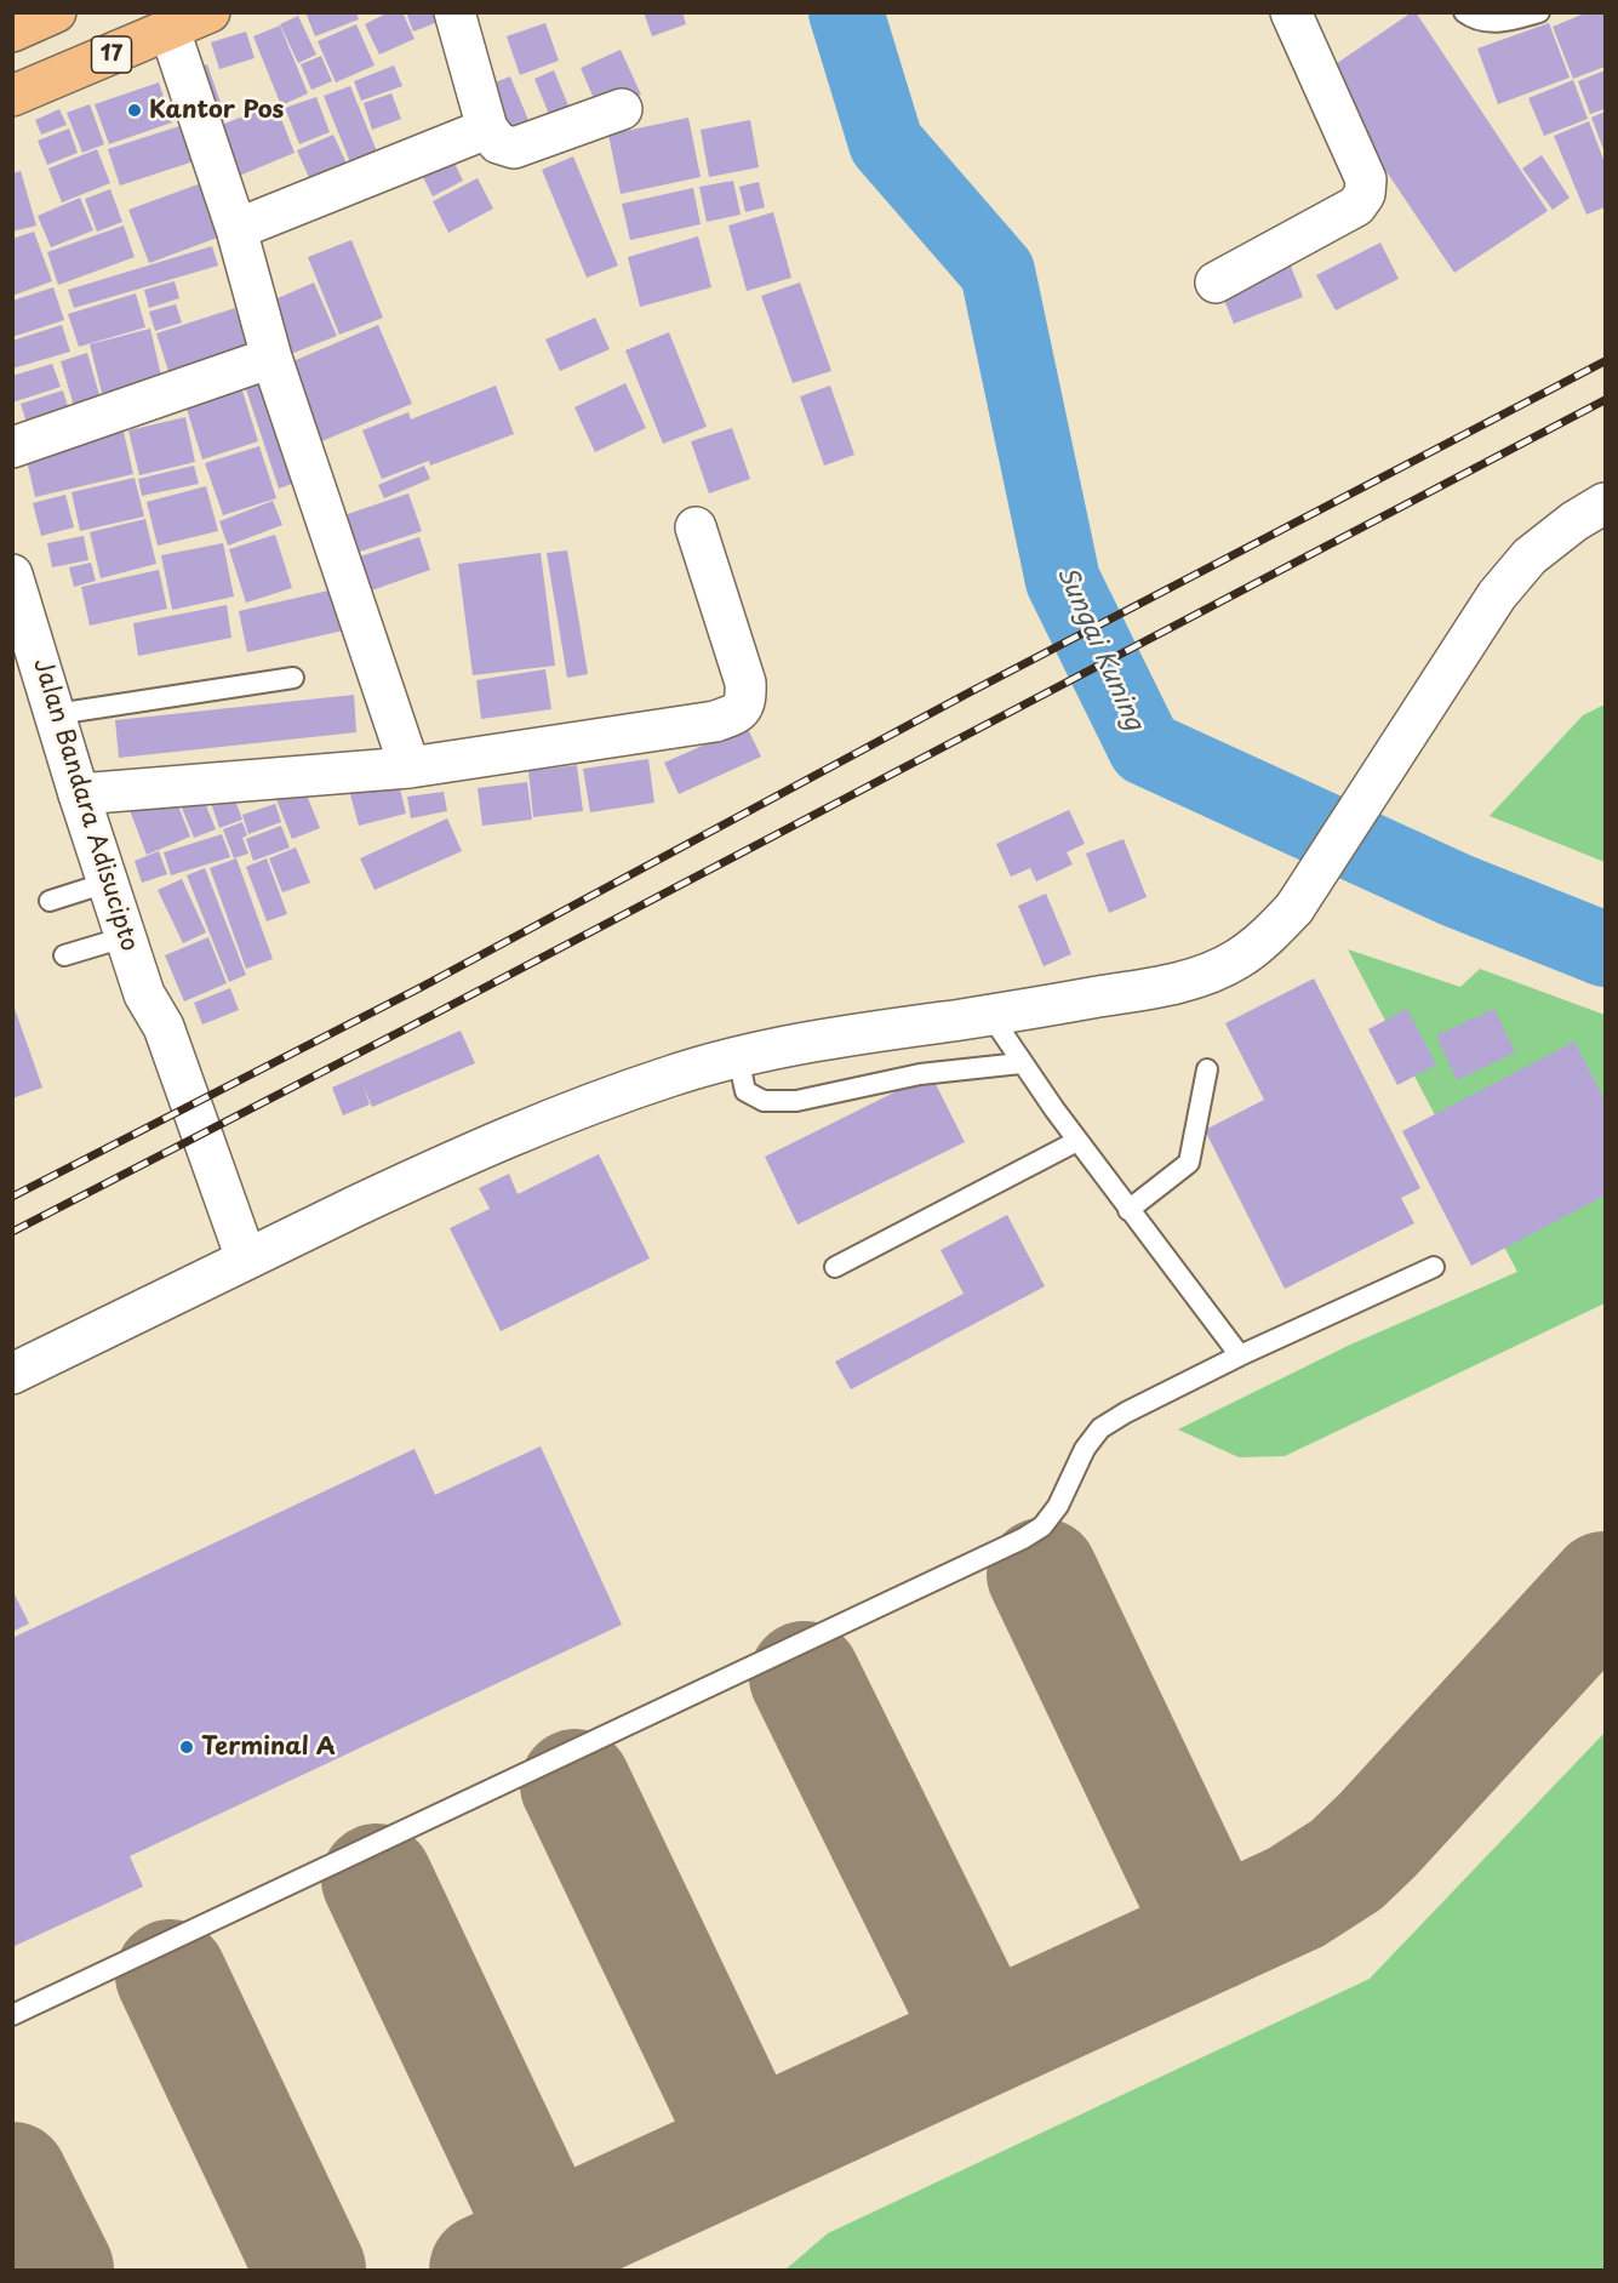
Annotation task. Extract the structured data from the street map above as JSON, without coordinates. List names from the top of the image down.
{
  "streets": {
    "highway": ["17"],
    "street": ["Jalan Bandara Adisucipto"]
  },
  "water": ["Sungai Kuning"],
  "places": ["Kantor Pos", "Terminal A"]
}
